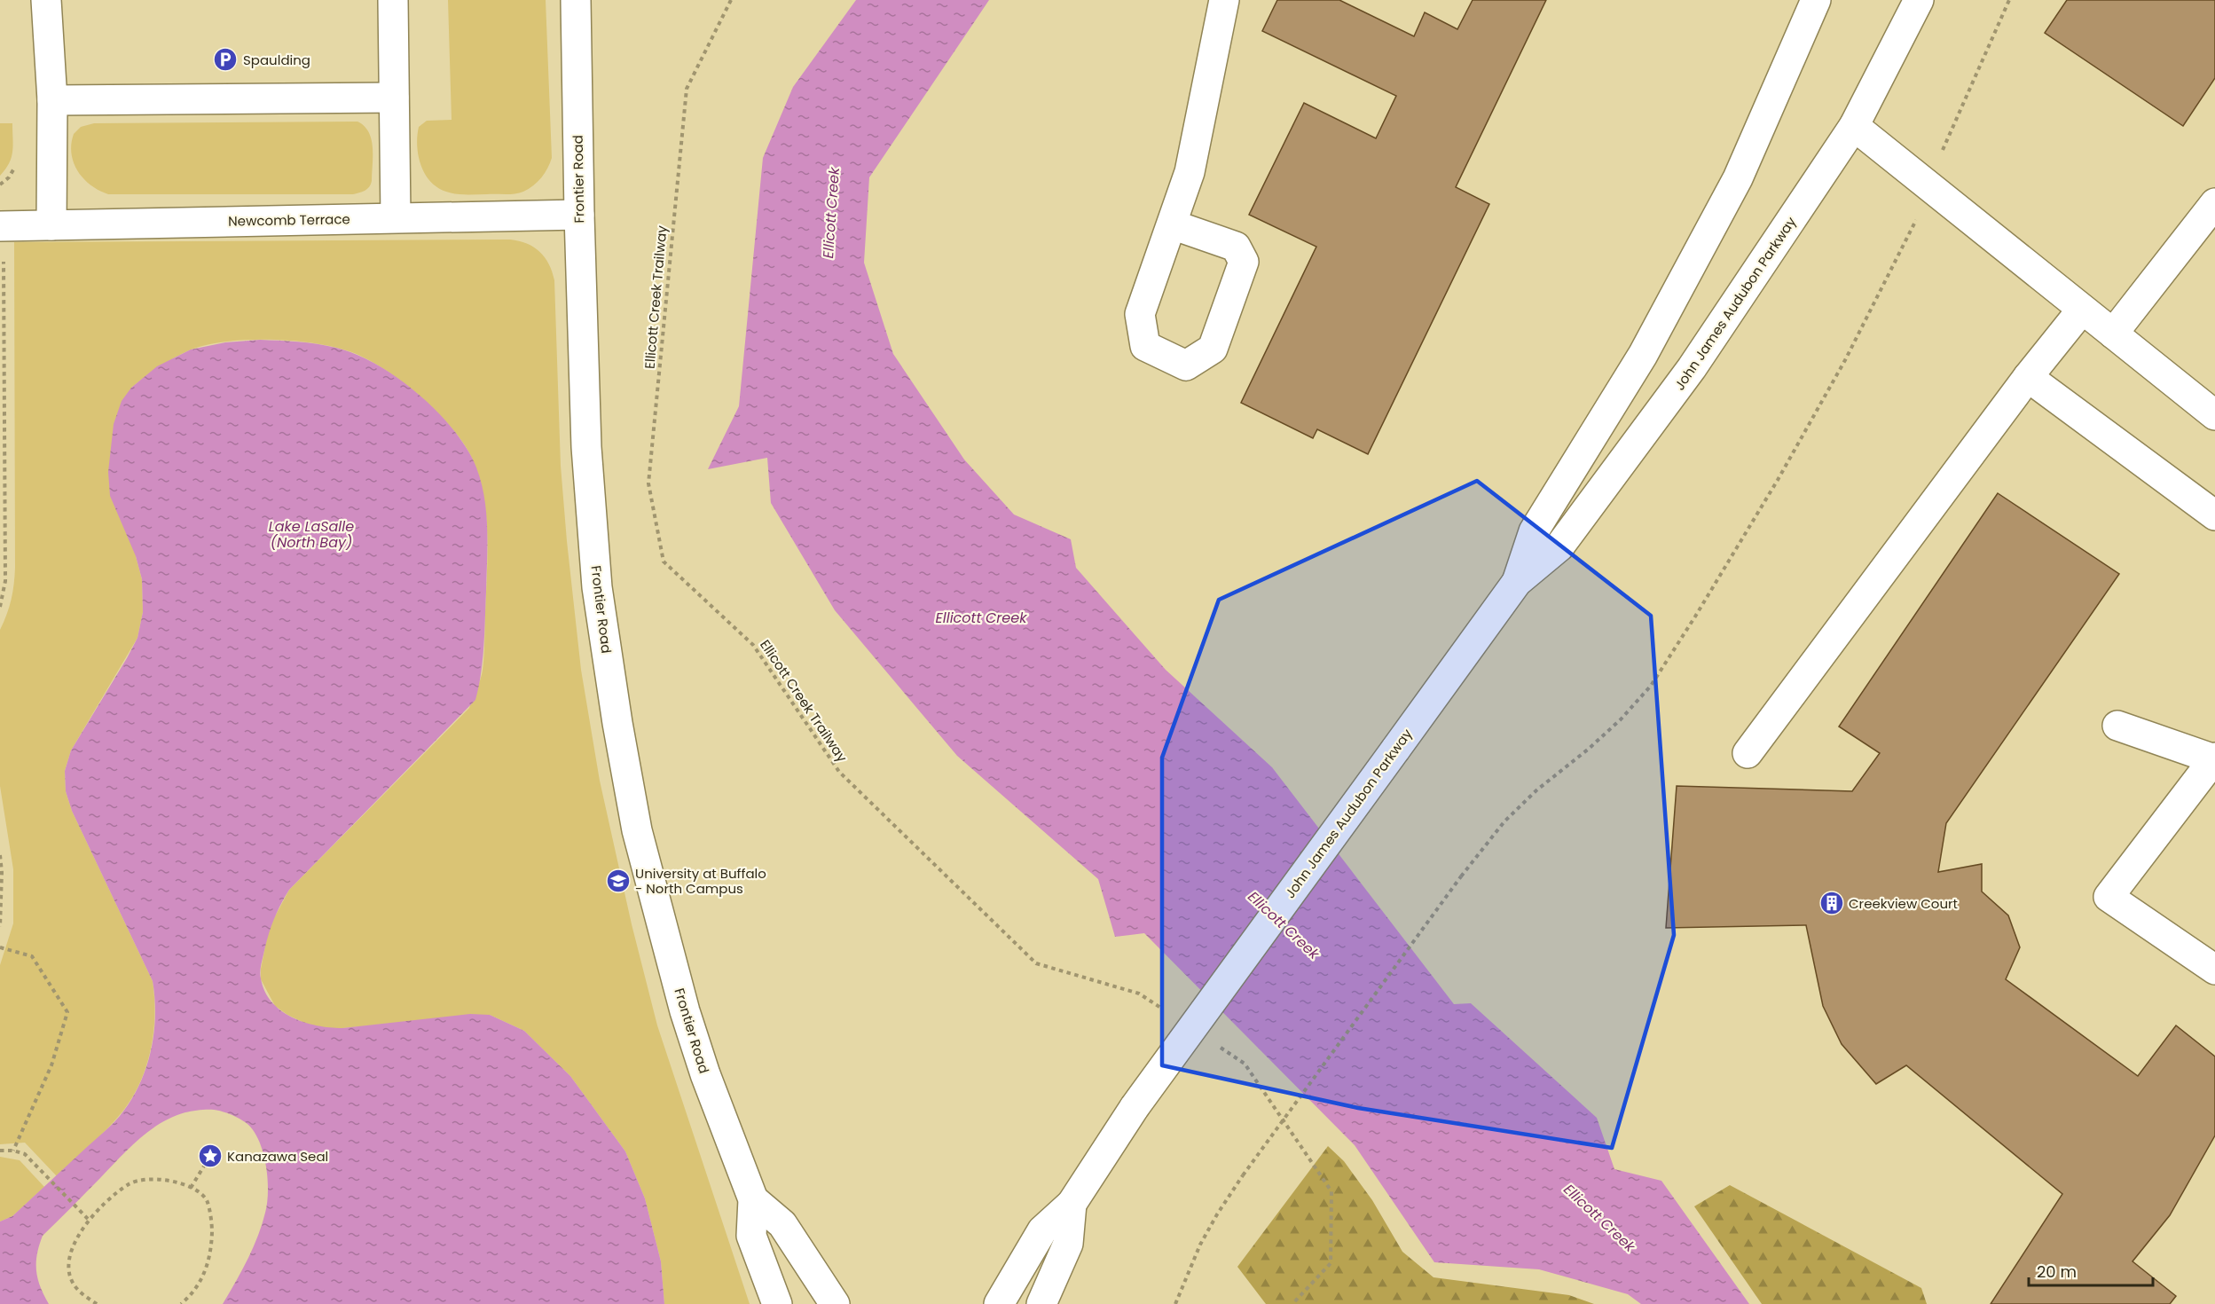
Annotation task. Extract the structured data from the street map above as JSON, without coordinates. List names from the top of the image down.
{
  "streets": {
    "main road": ["Frontier Road", "Newcomb Terrace", "John James Audubon Parkway"],
    "path": ["Ellicott Creek Trailway"]
  },
  "crossings": [
    ["Frontier Road", "Newcomb Terrace"]
  ],
  "water": ["Ellicott Creek", "Lake LaSalle (North Bay)"],
  "places": {
    "parking": ["Spaulding"],
    "school or university": ["University at Buffalo - North Campus"],
    "building": ["Creekview Court"],
    "place": ["Kanazawa Seal"]
  },
  "scale_bar": "20 m"
}
